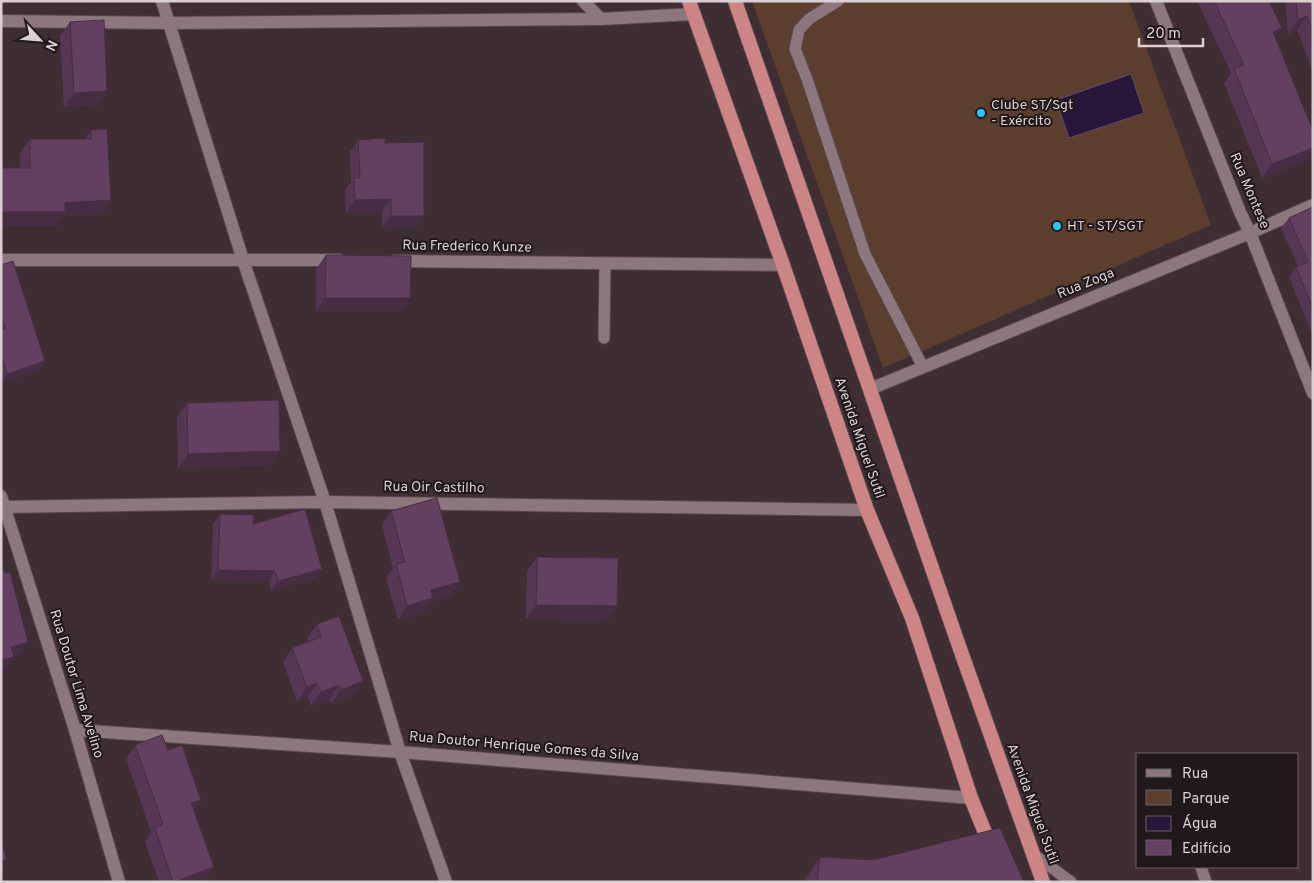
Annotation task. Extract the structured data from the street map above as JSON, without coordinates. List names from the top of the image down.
{
  "streets": {
    "highway": ["Avenida Miguel Sutil"],
    "street": [
      "Rua Montese",
      "Rua Frederico Kunze",
      "Rua Zoga",
      "Rua Oir Castilho",
      "Rua Doutor Lima Avelino",
      "Rua Doutor Henrique Gomes da Silva"
    ]
  },
  "crossings": [
    ["Rua Montese", "Rua Zoga"],
    ["Rua Frederico Kunze", "Avenida Miguel Sutil"],
    ["Rua Zoga", "Avenida Miguel Sutil"],
    ["Avenida Miguel Sutil", "Rua Oir Castilho"],
    ["Avenida Miguel Sutil", "Rua Doutor Henrique Gomes da Silva"],
    ["Rua Oir Castilho", "Rua Doutor Lima Avelino"],
    ["Rua Doutor Lima Avelino", "Rua Doutor Henrique Gomes da Silva"]
  ],
  "places": ["Clube ST/Sgt - Exército", "HT - ST/SGT"],
  "legend": [
    "Rua",
    "Parque",
    "Água",
    "Edifício"
  ],
  "scale_bar": "20 m",
  "north": "bottom right"
}
